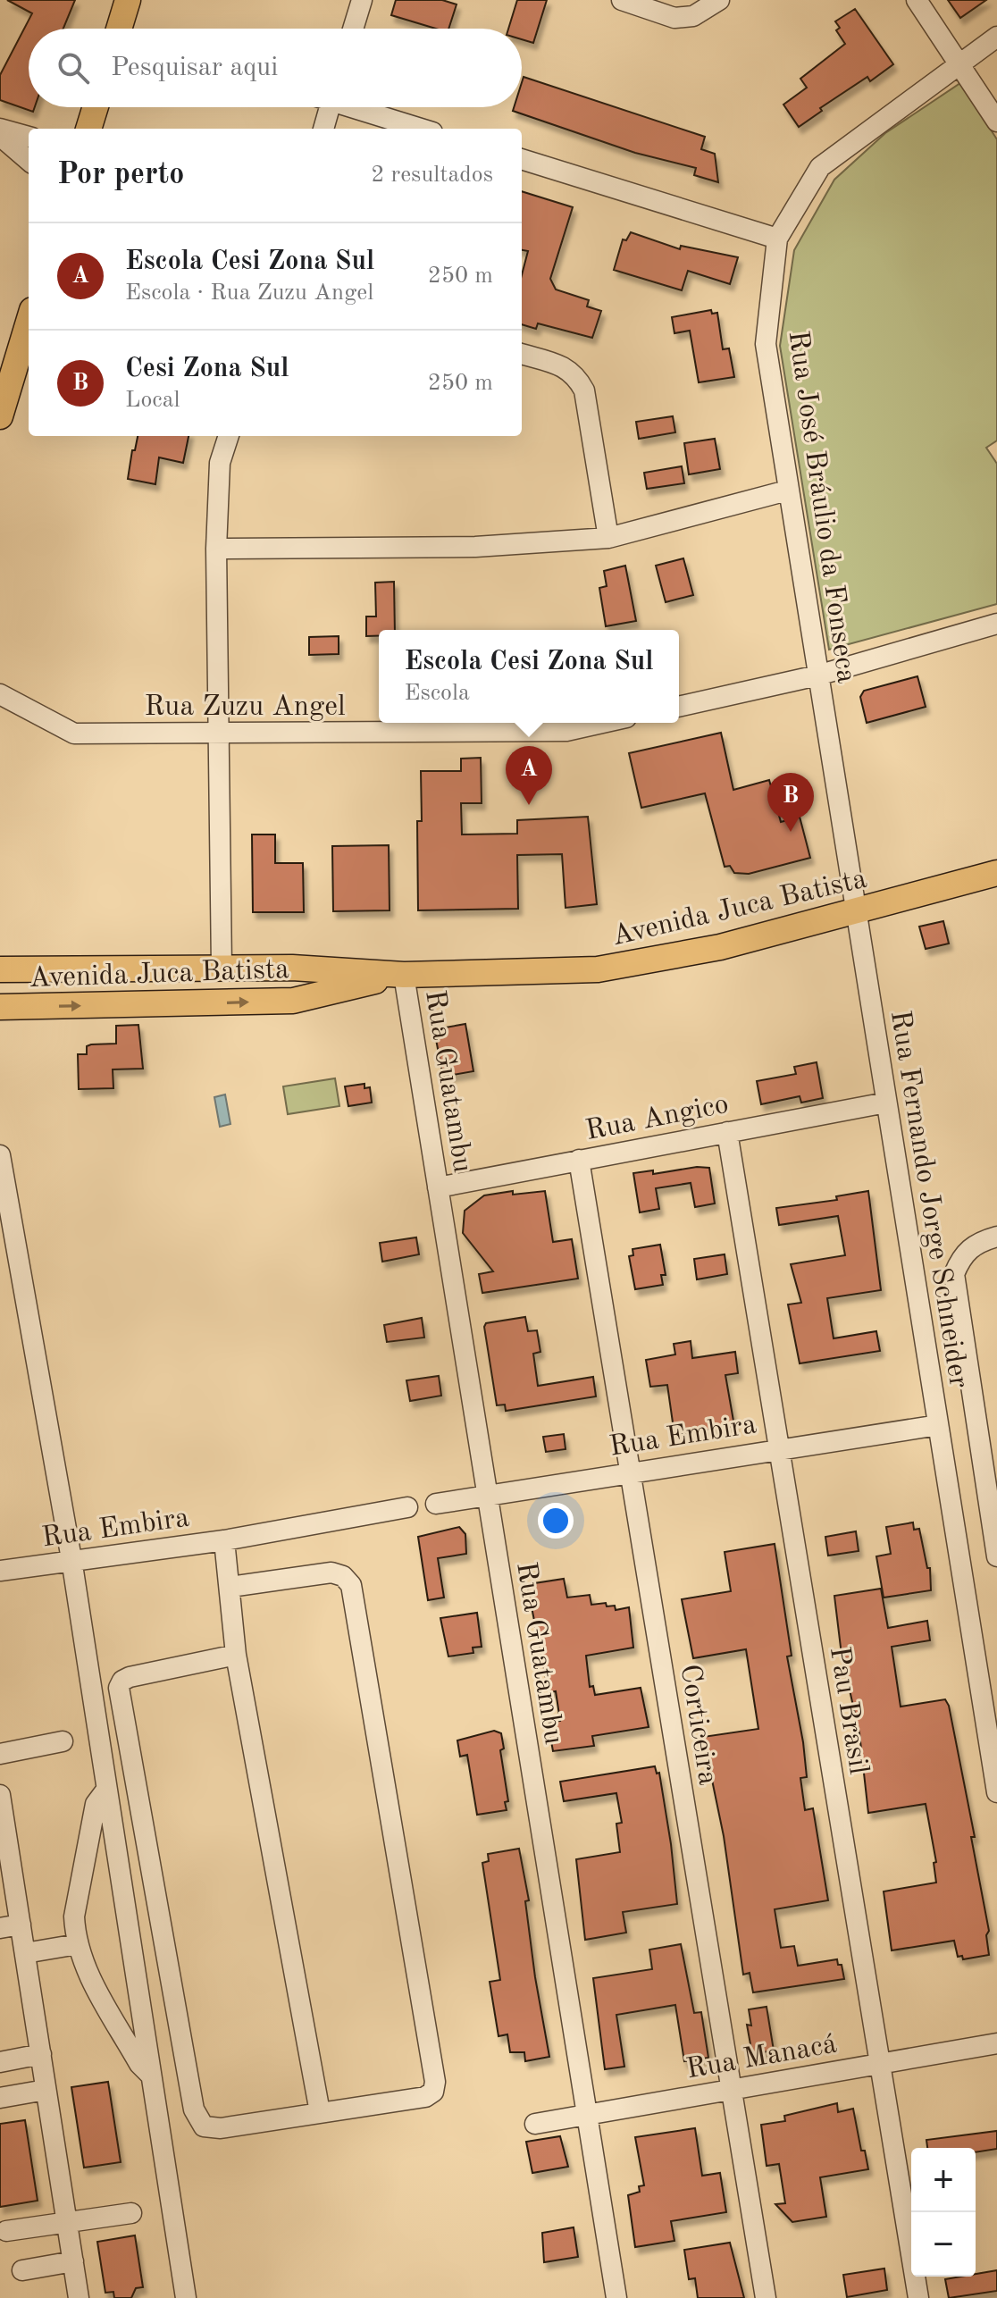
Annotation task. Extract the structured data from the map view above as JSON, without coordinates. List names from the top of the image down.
{
  "streets": {
    "main road": ["Avenida Juca Batista"],
    "street": [
      "Rua José Bráulio da Fonseca",
      "Rua Zuzu Angel",
      "Rua Guatambu",
      "Rua Angico",
      "Rua Fernando Jorge Schneider",
      "Rua Embira",
      "Pau Brasil",
      "Corticeira",
      "Rua Manacá"
    ]
  },
  "crossings": [
    ["Rua José Bráulio da Fonseca", "Avenida Juca Batista"],
    ["Rua José Bráulio da Fonseca", "Rua Fernando Jorge Schneider"],
    ["Avenida Juca Batista", "Rua Guatambu"],
    ["Avenida Juca Batista", "Rua Fernando Jorge Schneider"],
    ["Rua Guatambu", "Rua Angico"],
    ["Rua Guatambu", "Rua Embira"],
    ["Rua Guatambu", "Rua Manacá"],
    ["Rua Angico", "Rua Fernando Jorge Schneider"],
    ["Rua Angico", "Pau Brasil"],
    ["Rua Angico", "Corticeira"],
    ["Rua Fernando Jorge Schneider", "Rua Embira"],
    ["Rua Embira", "Pau Brasil"],
    ["Rua Embira", "Corticeira"],
    ["Pau Brasil", "Rua Manacá"],
    ["Corticeira", "Rua Manacá"]
  ],
  "page": {
    "search": "Pesquisar aqui",
    "heading": ["Por perto", "2 resultados"],
    "list": [
      {
        "mark": "A",
        "name": "Escola Cesi Zona Sul",
        "note": "Escola · Rua Zuzu Angel",
        "value": "250 m"
      },
      {
        "mark": "B",
        "name": "Cesi Zona Sul",
        "note": "Local",
        "value": "250 m"
      }
    ],
    "popup": ["Escola Cesi Zona Sul", "Escola"],
    "pins": ["A", "B"],
    "map_buttons": ["+", "−"]
  }
}
